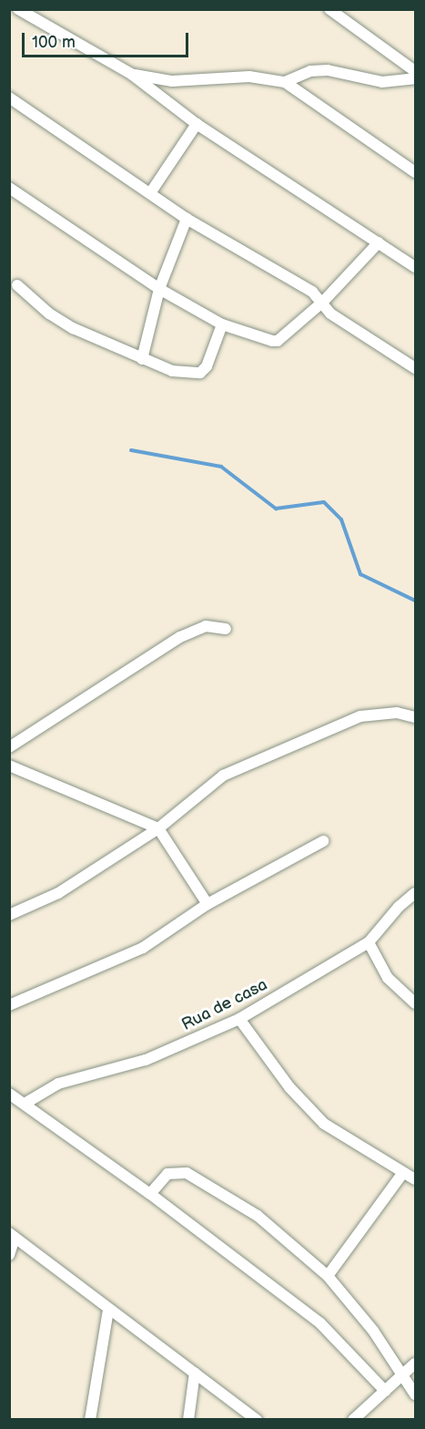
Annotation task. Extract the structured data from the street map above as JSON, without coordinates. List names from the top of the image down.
{
  "streets": {
    "street": ["Rua de casa"]
  },
  "scale_bar": "100 m"
}
